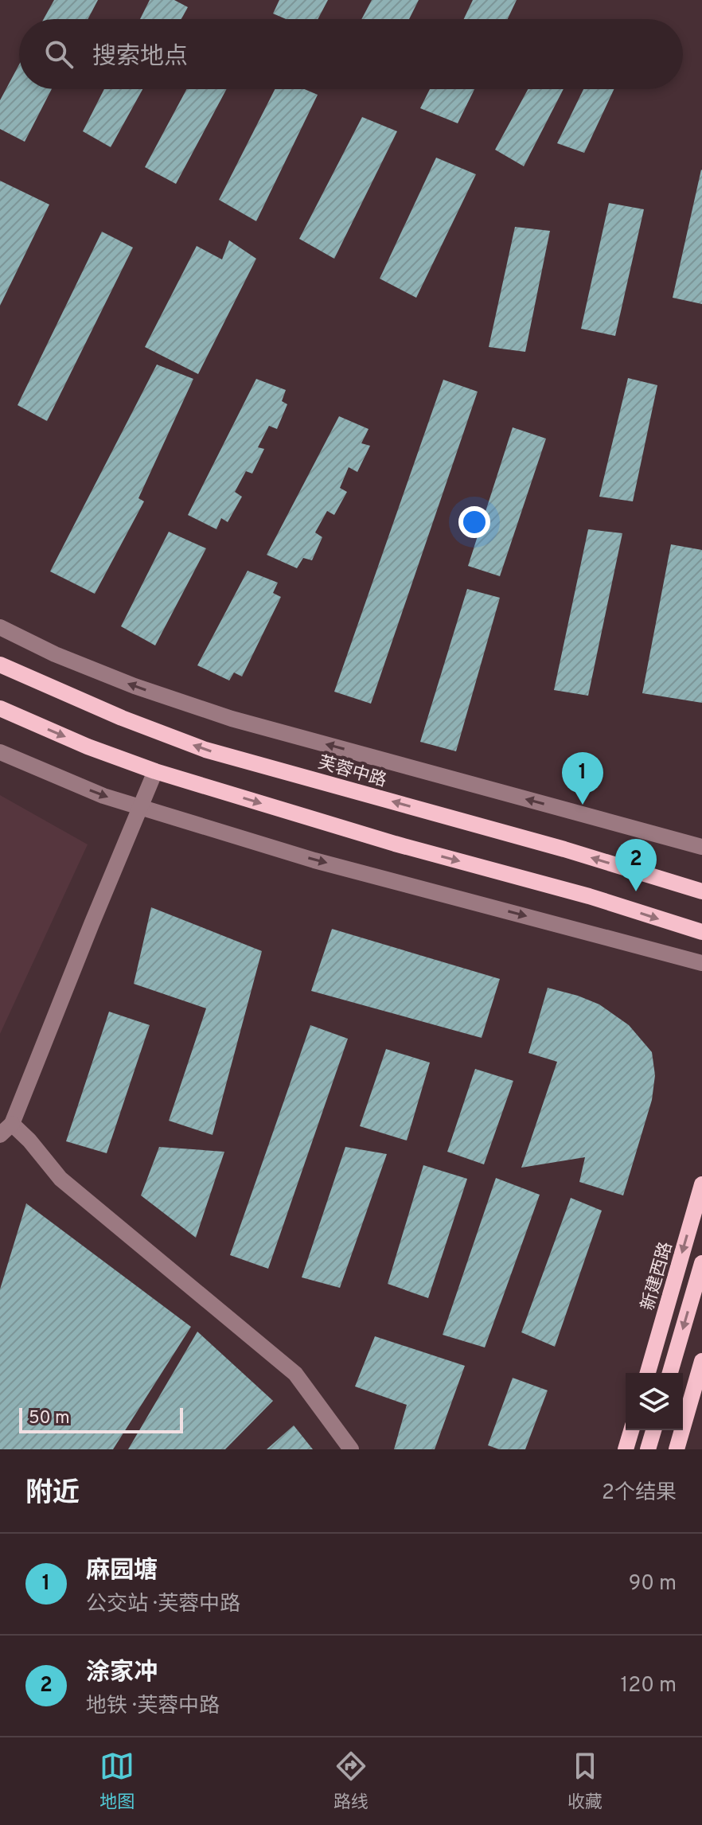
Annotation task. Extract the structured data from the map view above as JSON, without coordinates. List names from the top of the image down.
{
  "streets": {
    "main road": ["芙蓉中路", "新建西路"]
  },
  "scale_bar": "50 m",
  "page": {
    "search": "搜索地点",
    "pins": ["1", "2"],
    "scale": "50 m",
    "heading": ["附近", "2个结果"],
    "list": [
      {
        "mark": "1",
        "name": "麻园塘",
        "note": "公交站 · 芙蓉中路",
        "value": "90 m"
      },
      {
        "mark": "2",
        "name": "涂家冲",
        "note": "地铁 · 芙蓉中路",
        "value": "120 m"
      }
    ],
    "nav": ["地图", "路线", "收藏"]
  }
}
